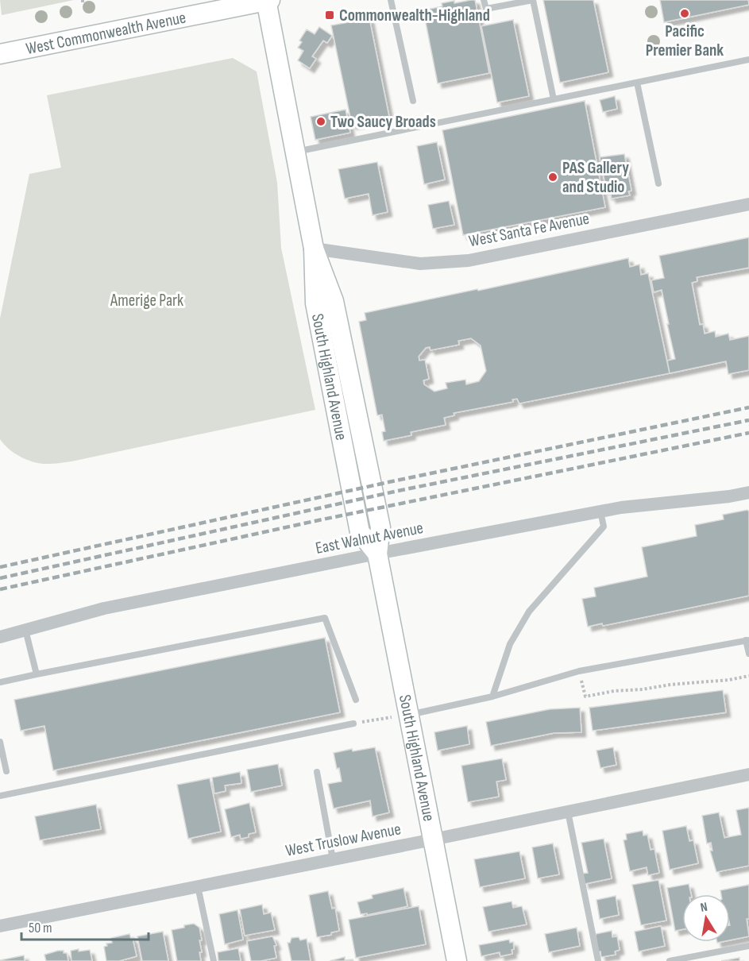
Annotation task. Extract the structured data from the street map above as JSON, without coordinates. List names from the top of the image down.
{
  "streets": {
    "street": [
      "West Commonwealth Avenue",
      "West Santa Fe Avenue",
      "South Highland Avenue",
      "East Walnut Avenue",
      "West Truslow Avenue"
    ]
  },
  "crossings": [
    ["West Commonwealth Avenue", "South Highland Avenue"],
    ["West Santa Fe Avenue", "South Highland Avenue"],
    ["South Highland Avenue", "East Walnut Avenue"],
    ["South Highland Avenue", "West Truslow Avenue"]
  ],
  "parks": ["Amerige Park"],
  "places": {
    "other": ["Pacific Premier Bank", "Two Saucy Broads", "PAS Gallery and Studio"],
    "transit": ["Commonwealth-Highland"]
  },
  "scale_bar": "50 m",
  "north": "top"
}
